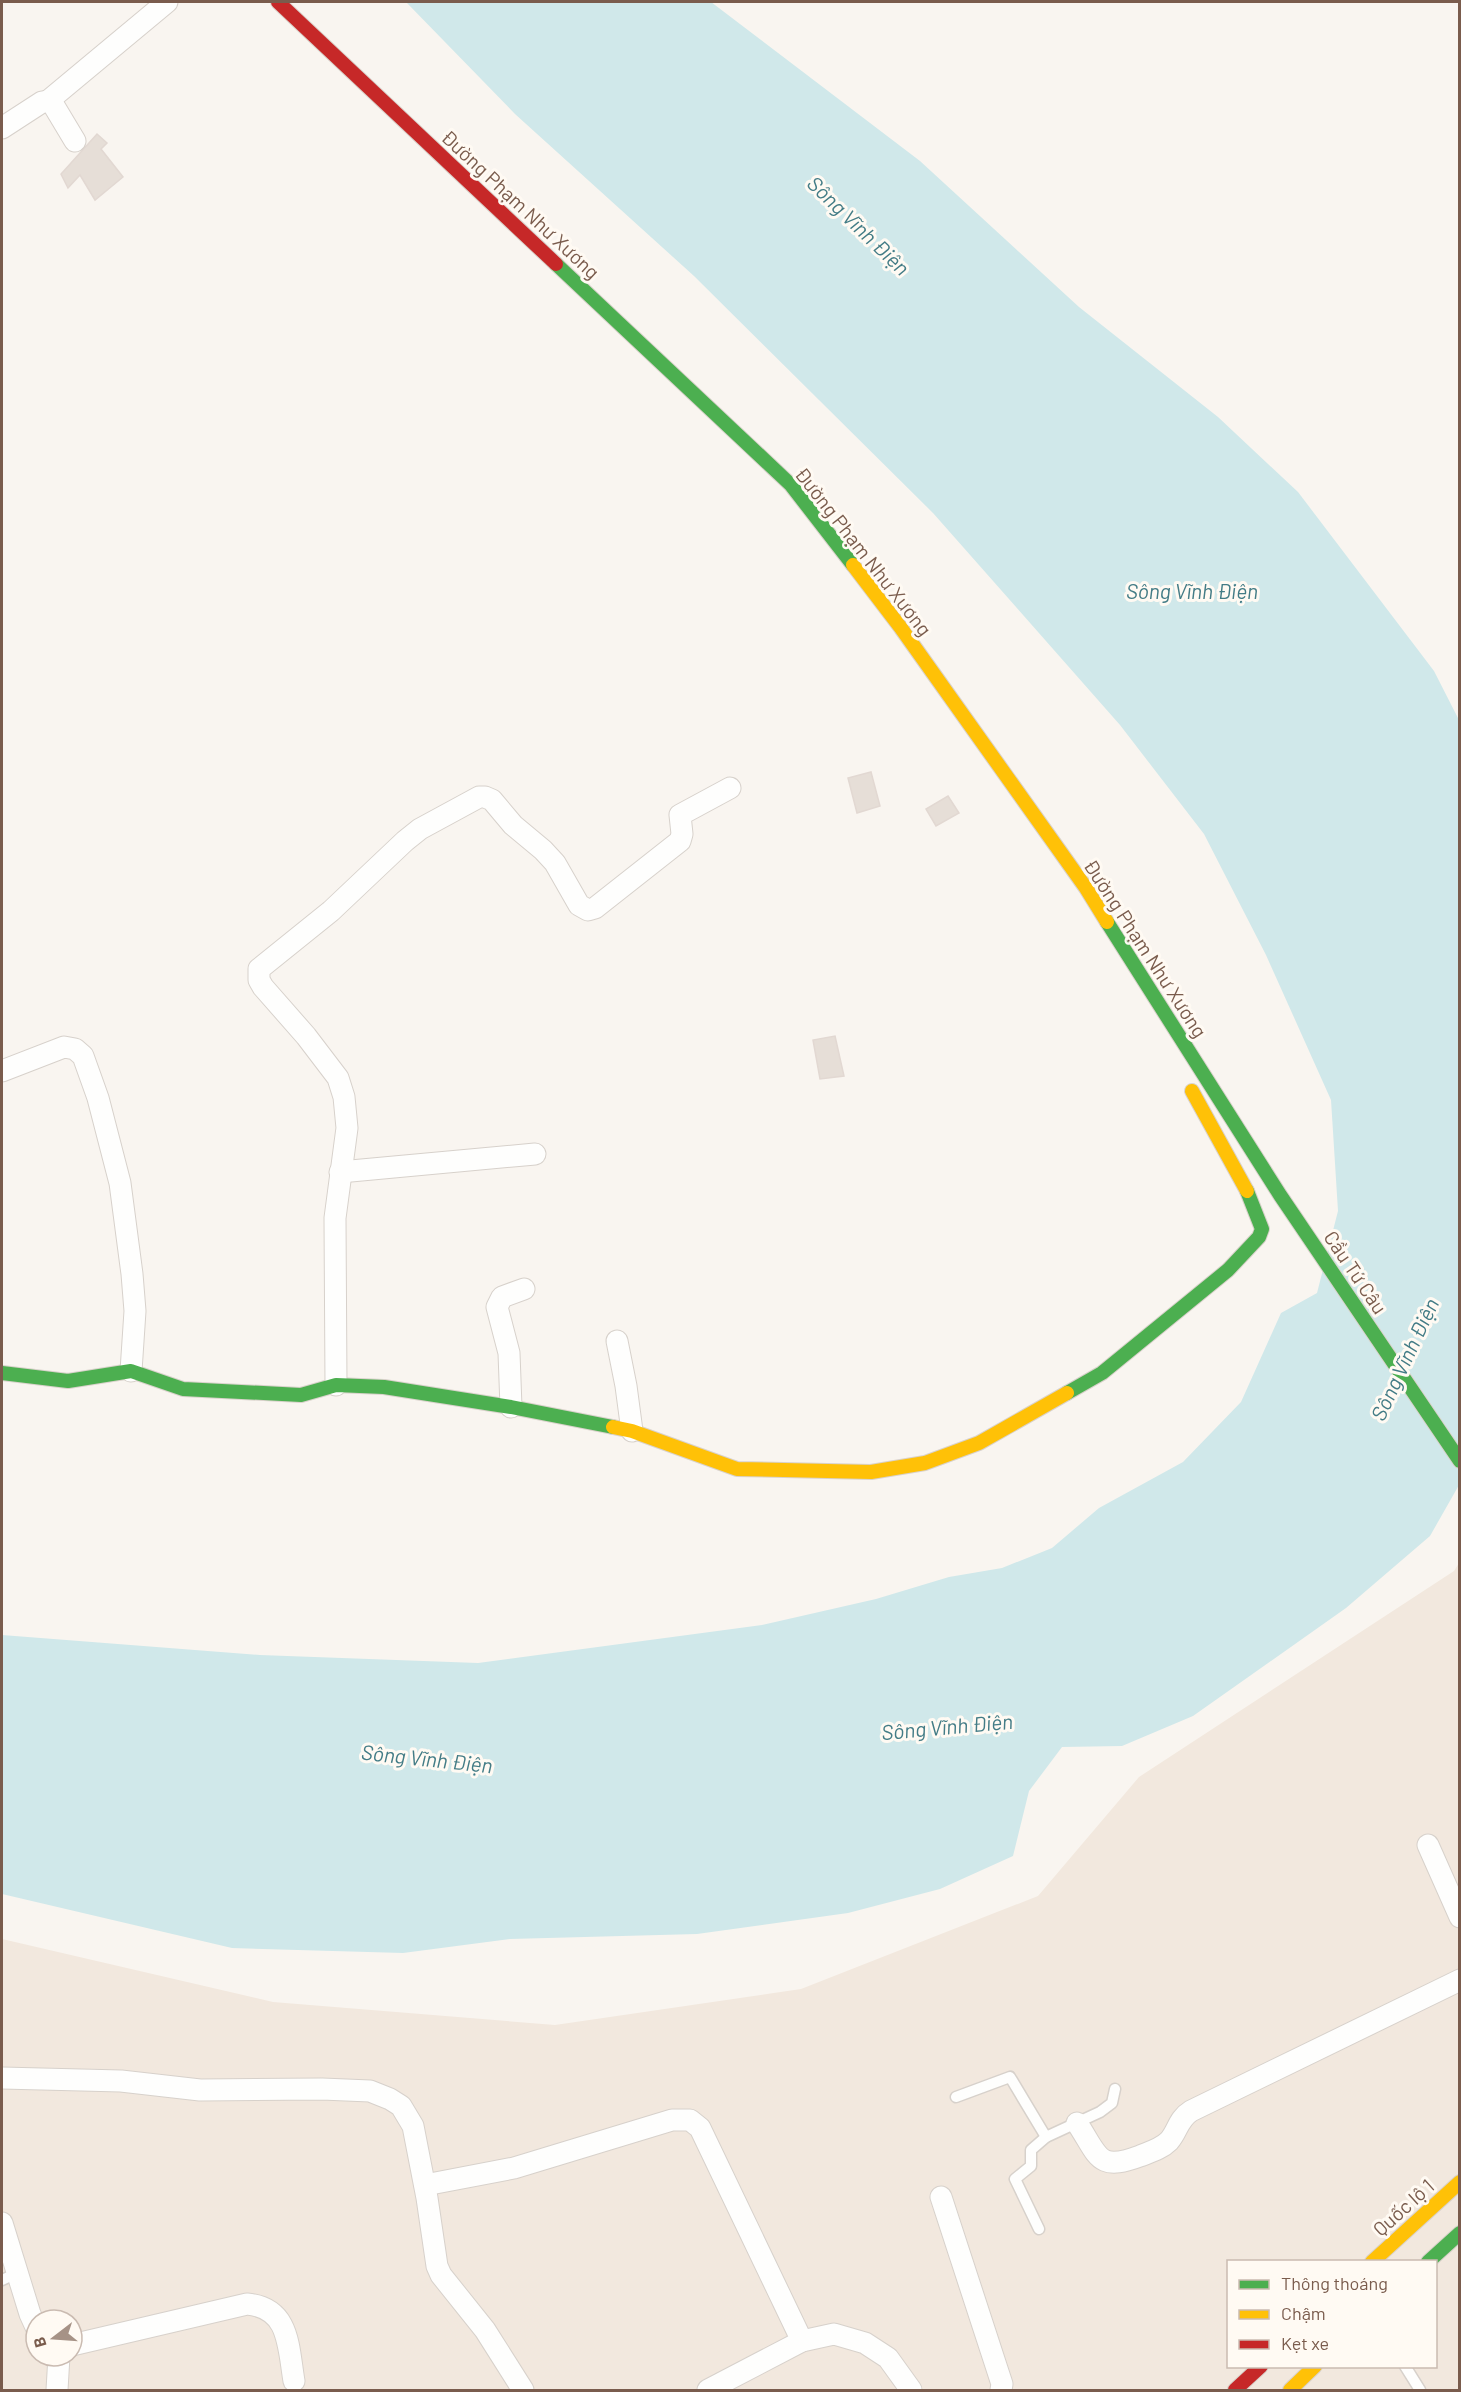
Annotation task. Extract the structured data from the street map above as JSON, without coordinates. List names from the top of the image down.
{
  "streets": {
    "main road": ["Đường Phạm Như Xương", "Cầu Tứ Câu", "Quốc lộ 1"]
  },
  "crossings": [
    ["Đường Phạm Như Xương", "Cầu Tứ Câu"]
  ],
  "water": ["Sông Vĩnh Điện"],
  "legend": ["Thông thoáng", "Chậm", "Kẹt xe"],
  "north": "left"
}
